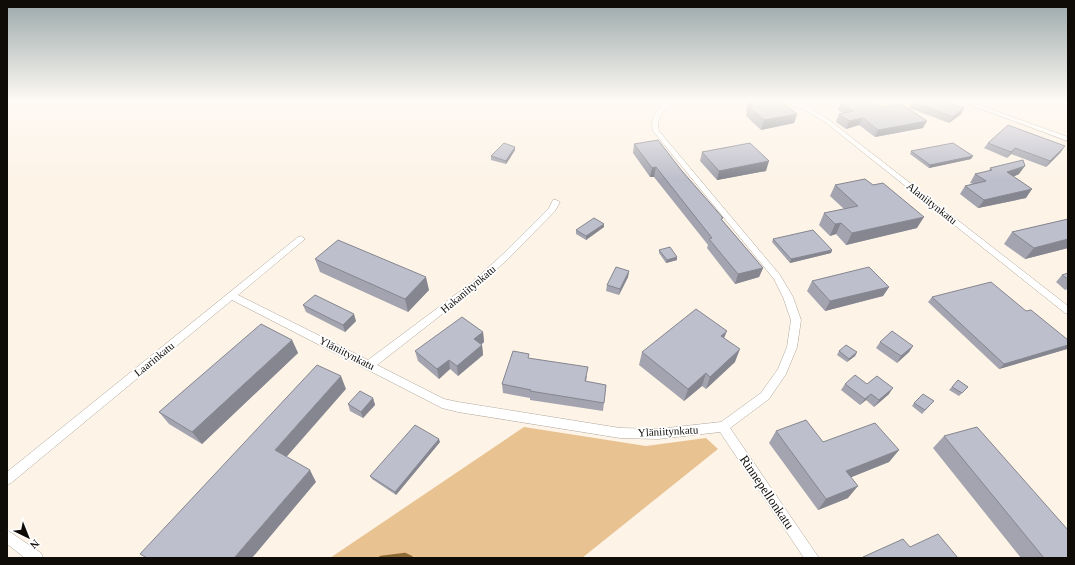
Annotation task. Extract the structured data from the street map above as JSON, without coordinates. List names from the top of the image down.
{
  "streets": {
    "street": [
      "Alaniitynkatu",
      "Hakaniitynkatu",
      "Yläniitynkatu",
      "Laarinkatu",
      "Rinnepellonkatu"
    ]
  },
  "crossings": [
    ["Hakaniitynkatu", "Yläniitynkatu"],
    ["Yläniitynkatu", "Laarinkatu"],
    ["Yläniitynkatu", "Rinnepellonkatu"]
  ],
  "north": "bottom right"
}
